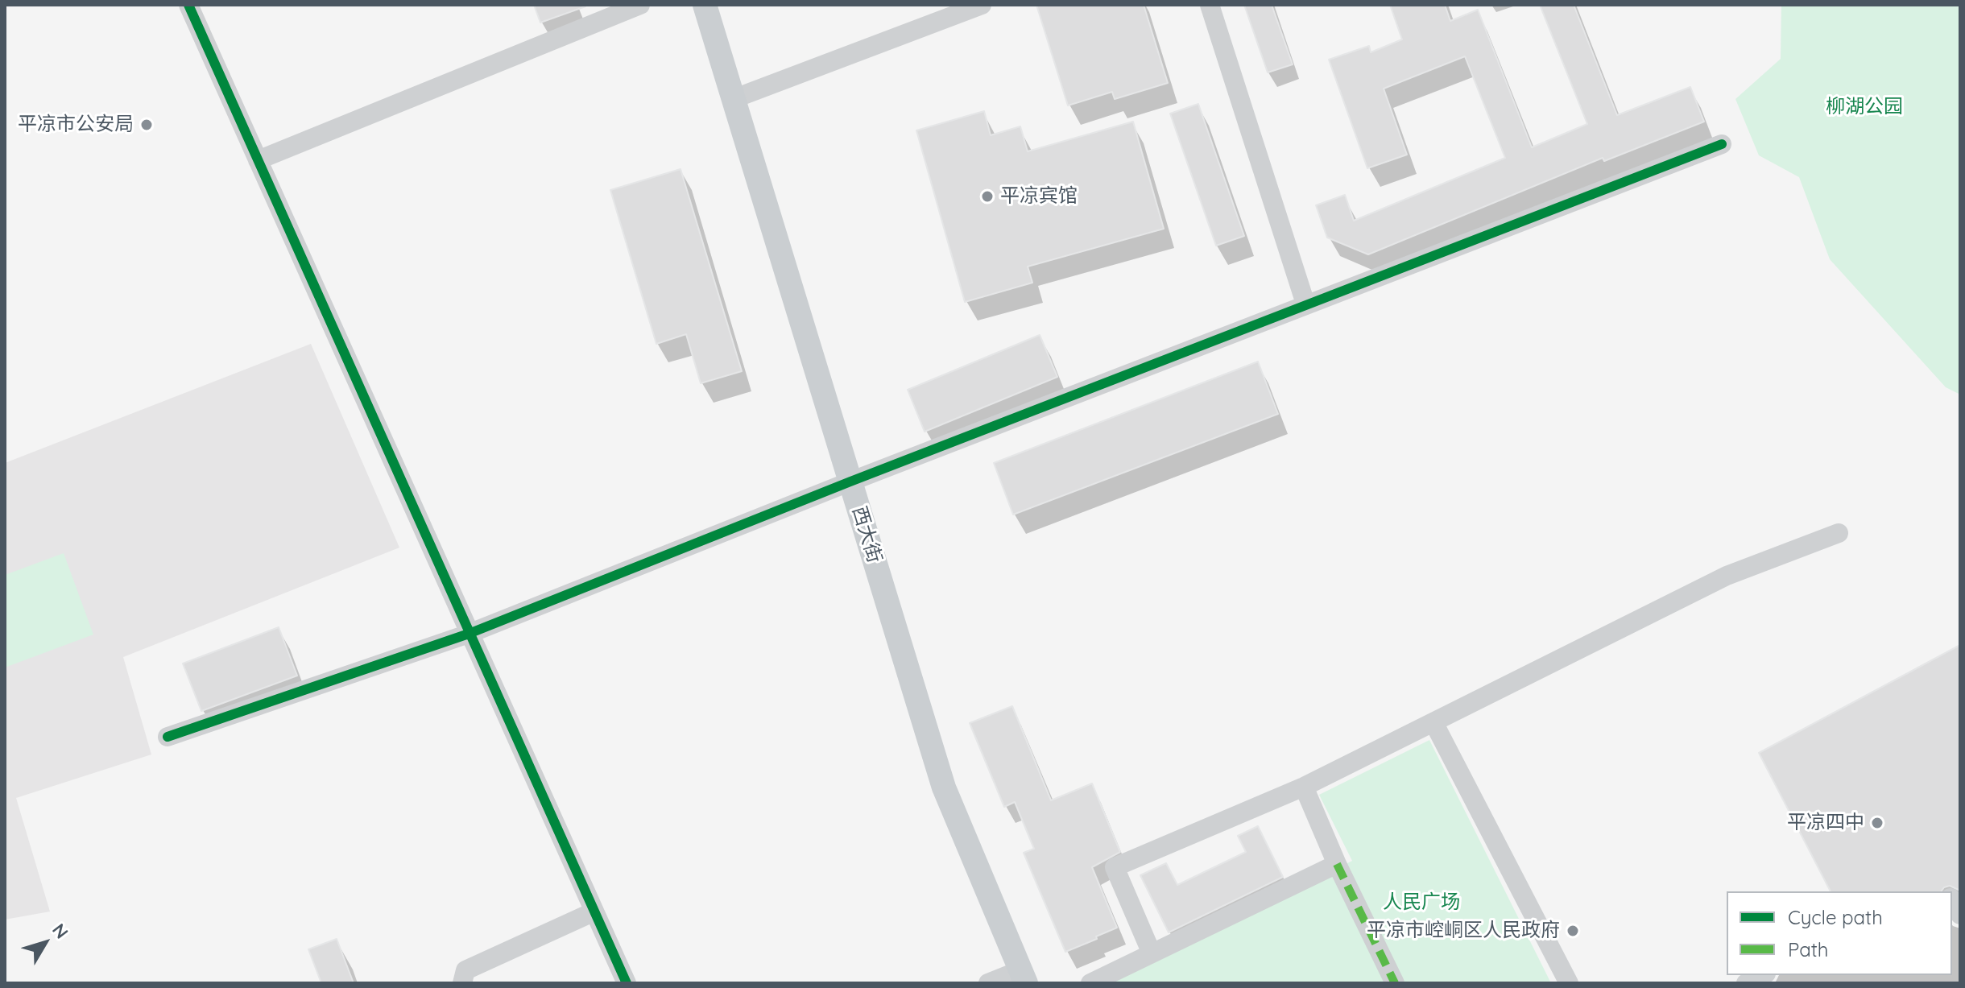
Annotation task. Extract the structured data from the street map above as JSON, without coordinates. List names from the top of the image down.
{
  "streets": {
    "main road": ["西大街"]
  },
  "parks": ["柳湖公园", "人民广场"],
  "places": [
    "平凉市公安局",
    "平凉宾馆",
    "平凉四中",
    "平凉市崆峒区人民政府"
  ],
  "legend": ["Cycle path", "Path"],
  "north": "top right"
}
